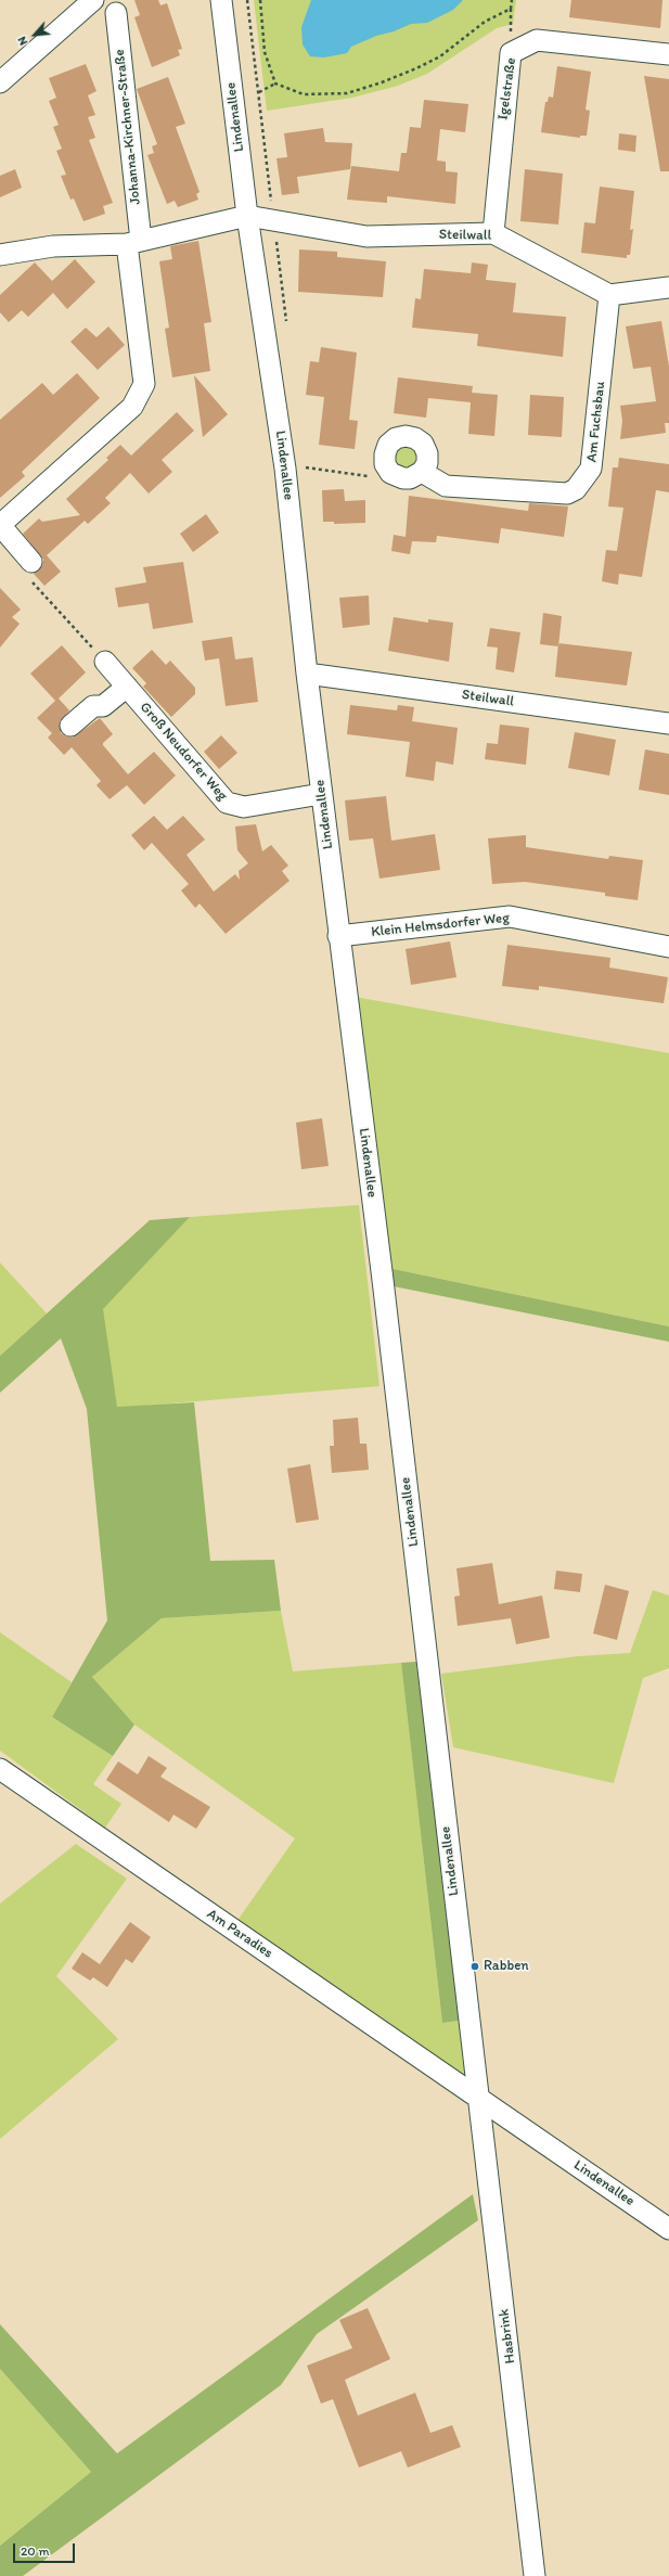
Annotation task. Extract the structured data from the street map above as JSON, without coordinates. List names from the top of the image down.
{
  "streets": {
    "street": [
      "Igelstraße",
      "Lindenallee",
      "Johanna-Kirchner-Straße",
      "Steilwall",
      "Am Fuchsbau",
      "Groß Neudorfer Weg",
      "Klein Helmsdorfer Weg",
      "Am Paradies",
      "Hasbrink"
    ]
  },
  "crossings": [
    ["Igelstraße", "Steilwall"],
    ["Lindenallee", "Steilwall"],
    ["Lindenallee", "Groß Neudorfer Weg"],
    ["Lindenallee", "Klein Helmsdorfer Weg"],
    ["Lindenallee", "Am Paradies"],
    ["Lindenallee", "Hasbrink"],
    ["Steilwall", "Am Fuchsbau"],
    ["Am Paradies", "Hasbrink"]
  ],
  "places": ["Rabben"],
  "scale_bar": "20 m",
  "north": "bottom left"
}
